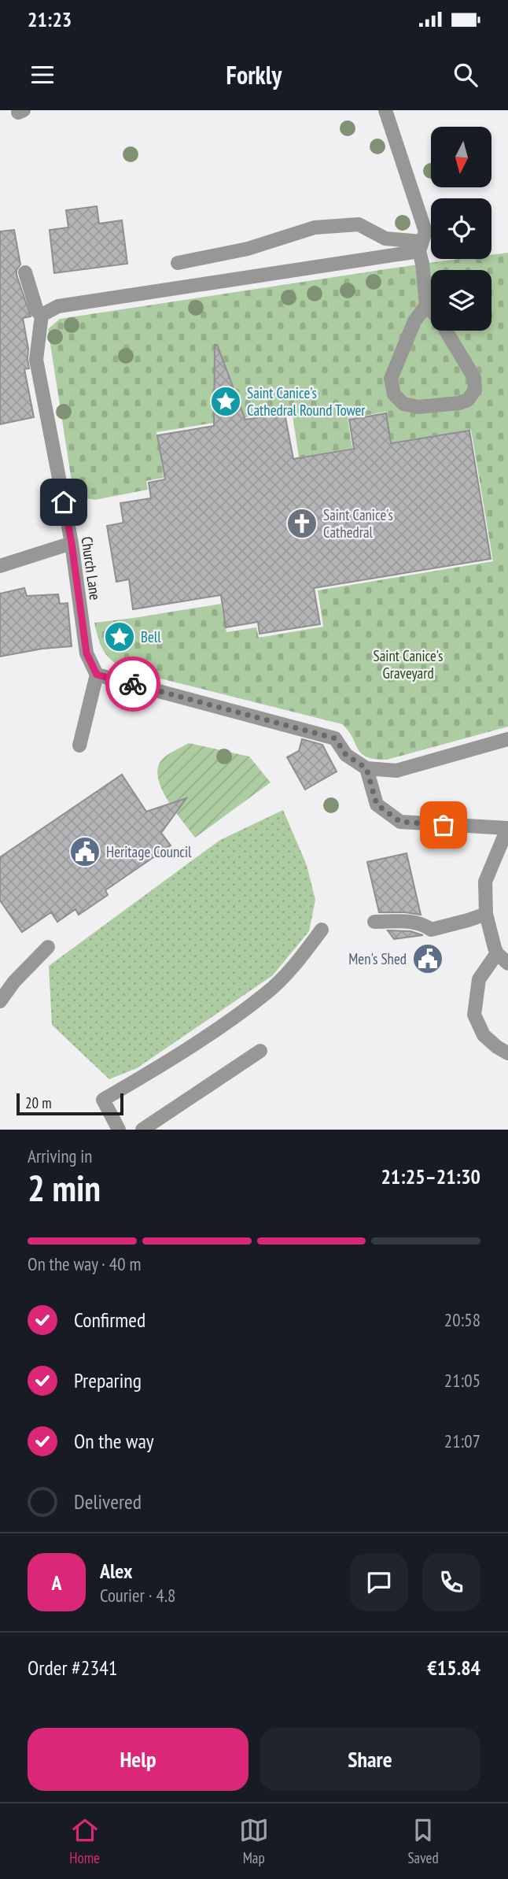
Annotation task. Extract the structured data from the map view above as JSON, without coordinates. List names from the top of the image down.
{
  "streets": {
    "street": ["Church Lane"]
  },
  "parks": ["Saint Canice's Graveyard"],
  "places": {
    "place": ["Saint Canice's Cathedral Round Tower", "Bell"],
    "church": ["Saint Canice's Cathedral"],
    "public building": ["Heritage Council", "Men's Shed"]
  },
  "scale_bar": "20 m",
  "north": "bottom",
  "page": {
    "status": "21:23",
    "header": "Forkly",
    "scale": "20 m",
    "heading": ["2 min", "Arriving in", "21:25–21:30"],
    "panel": [
      "Alex",
      "Courier · 4.8",
      "Order #2341",
      "€15.84"
    ],
    "bar": "On the way · 40 m",
    "list": [
      ["Confirmed", "20:58"],
      ["Preparing", "21:05"],
      ["On the way", "21:07"],
      "Delivered"
    ],
    "round": "A",
    "buttons": ["Help", "Share"],
    "tabs": ["Home", "Map", "Saved"]
  }
}
